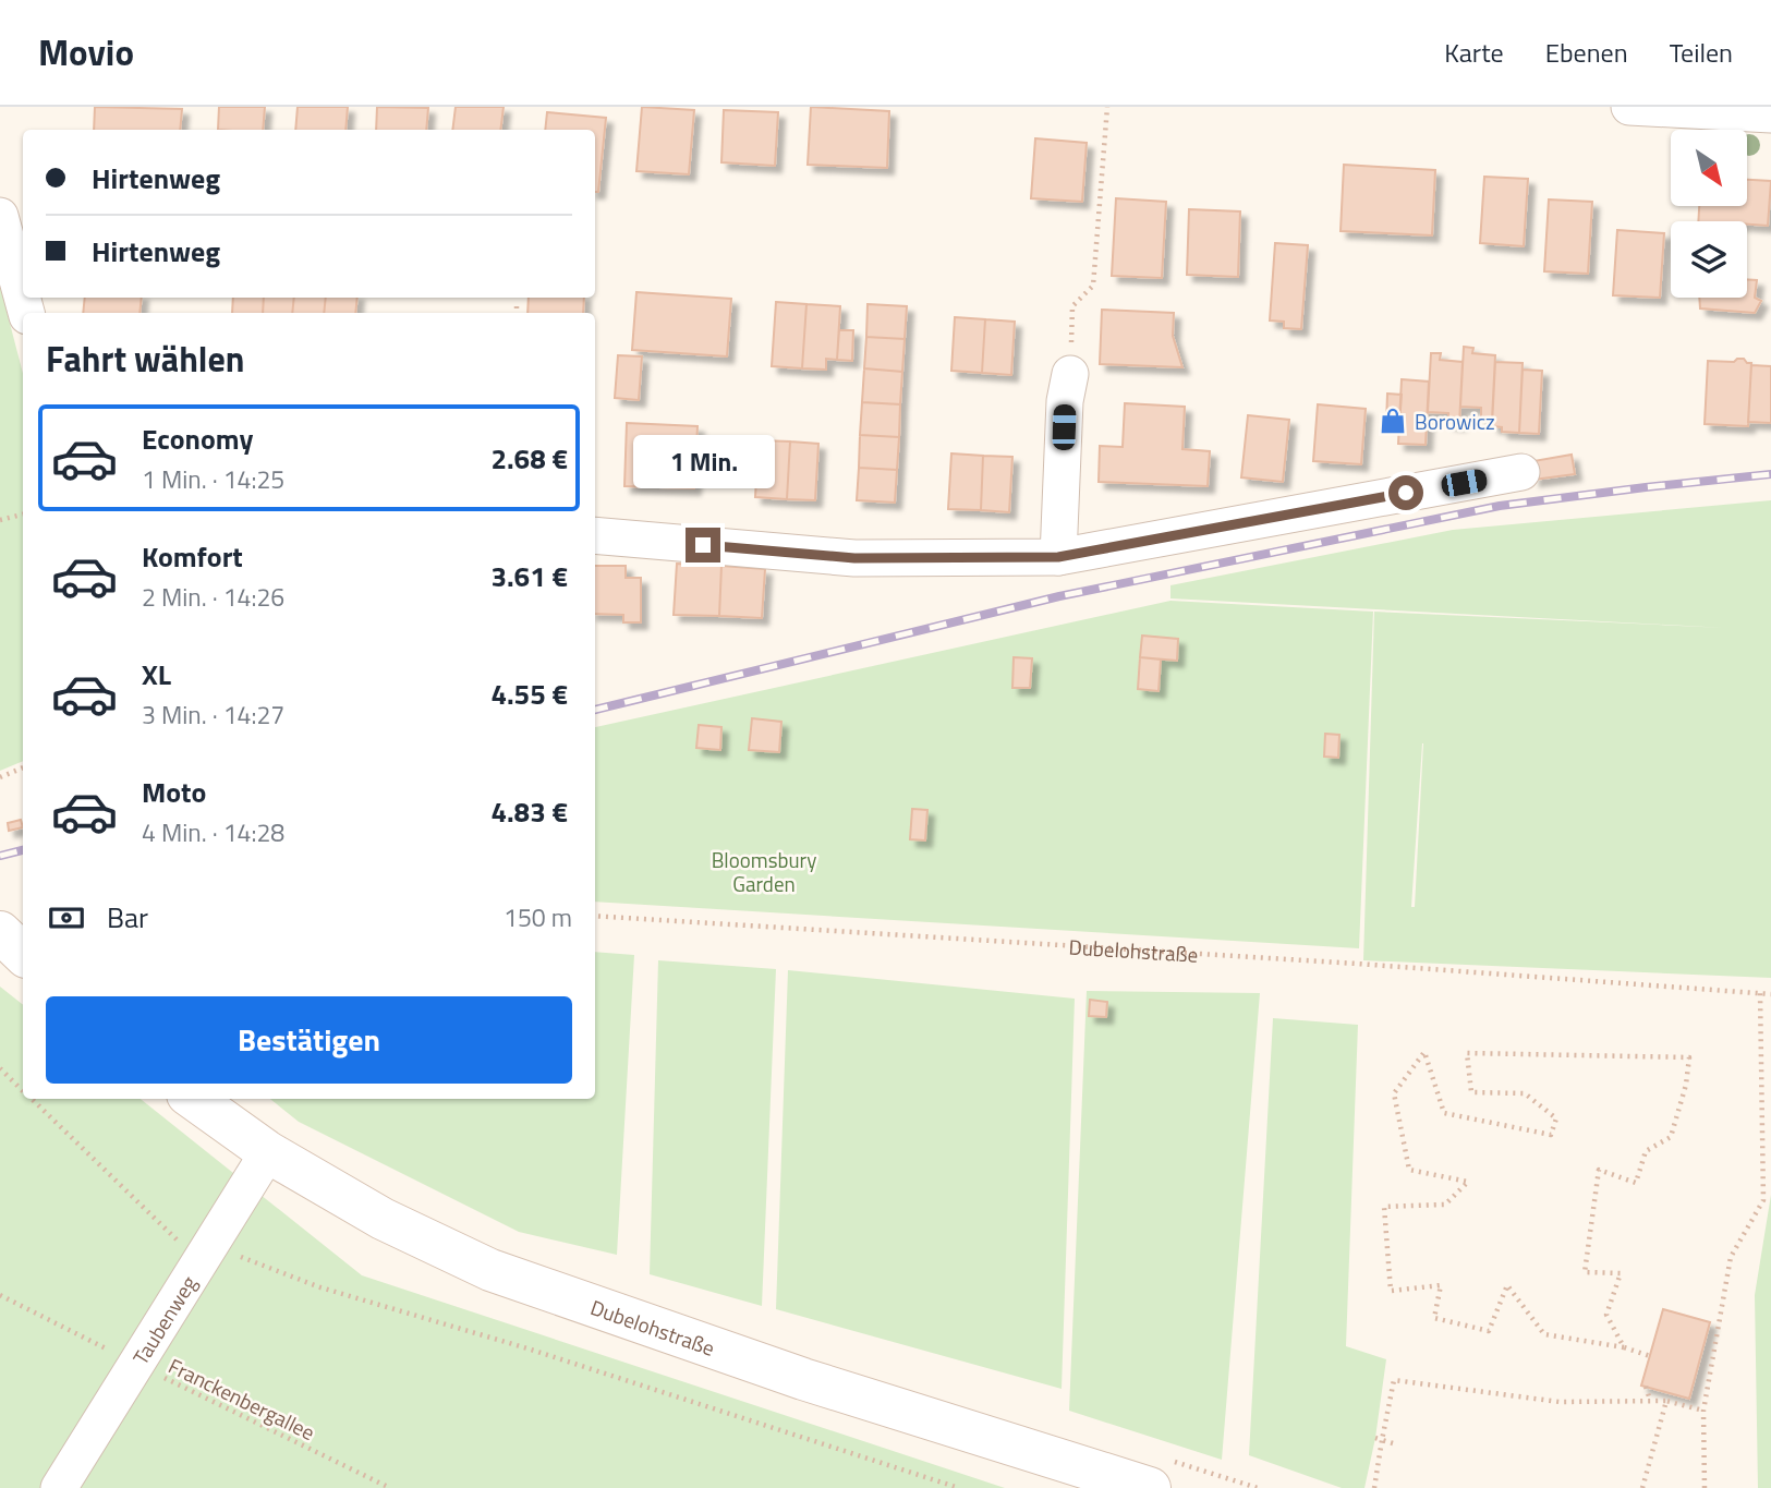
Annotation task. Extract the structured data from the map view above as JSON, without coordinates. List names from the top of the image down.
{
  "streets": {
    "main road": ["Dubelohstraße"],
    "street": ["Taubenweg"],
    "path": ["Franckenbergallee"]
  },
  "crossings": [
    ["Dubelohstraße", "Taubenweg"],
    ["Taubenweg", "Franckenbergallee"]
  ],
  "parks": ["Bloomsbury Garden"],
  "places": {
    "shop": ["Borowicz"]
  },
  "north": "bottom right",
  "page": {
    "header": "Movio",
    "nav": ["Karte", "Ebenen", "Teilen"],
    "banner": ["Hirtenweg", "Hirtenweg"],
    "heading": "Fahrt wählen",
    "list": [
      {
        "name": "Economy",
        "note": "1 Min. · 14:25",
        "value": "2.68 €"
      },
      {
        "name": "Komfort",
        "note": "2 Min. · 14:26",
        "value": "3.61 €"
      },
      {
        "name": "XL",
        "note": "3 Min. · 14:27",
        "value": "4.55 €"
      },
      {
        "name": "Moto",
        "note": "4 Min. · 14:28",
        "value": "4.83 €"
      }
    ],
    "bubble": "1 Min.",
    "pay": ["Bar", "150 m"],
    "buttons": "Bestätigen"
  }
}
